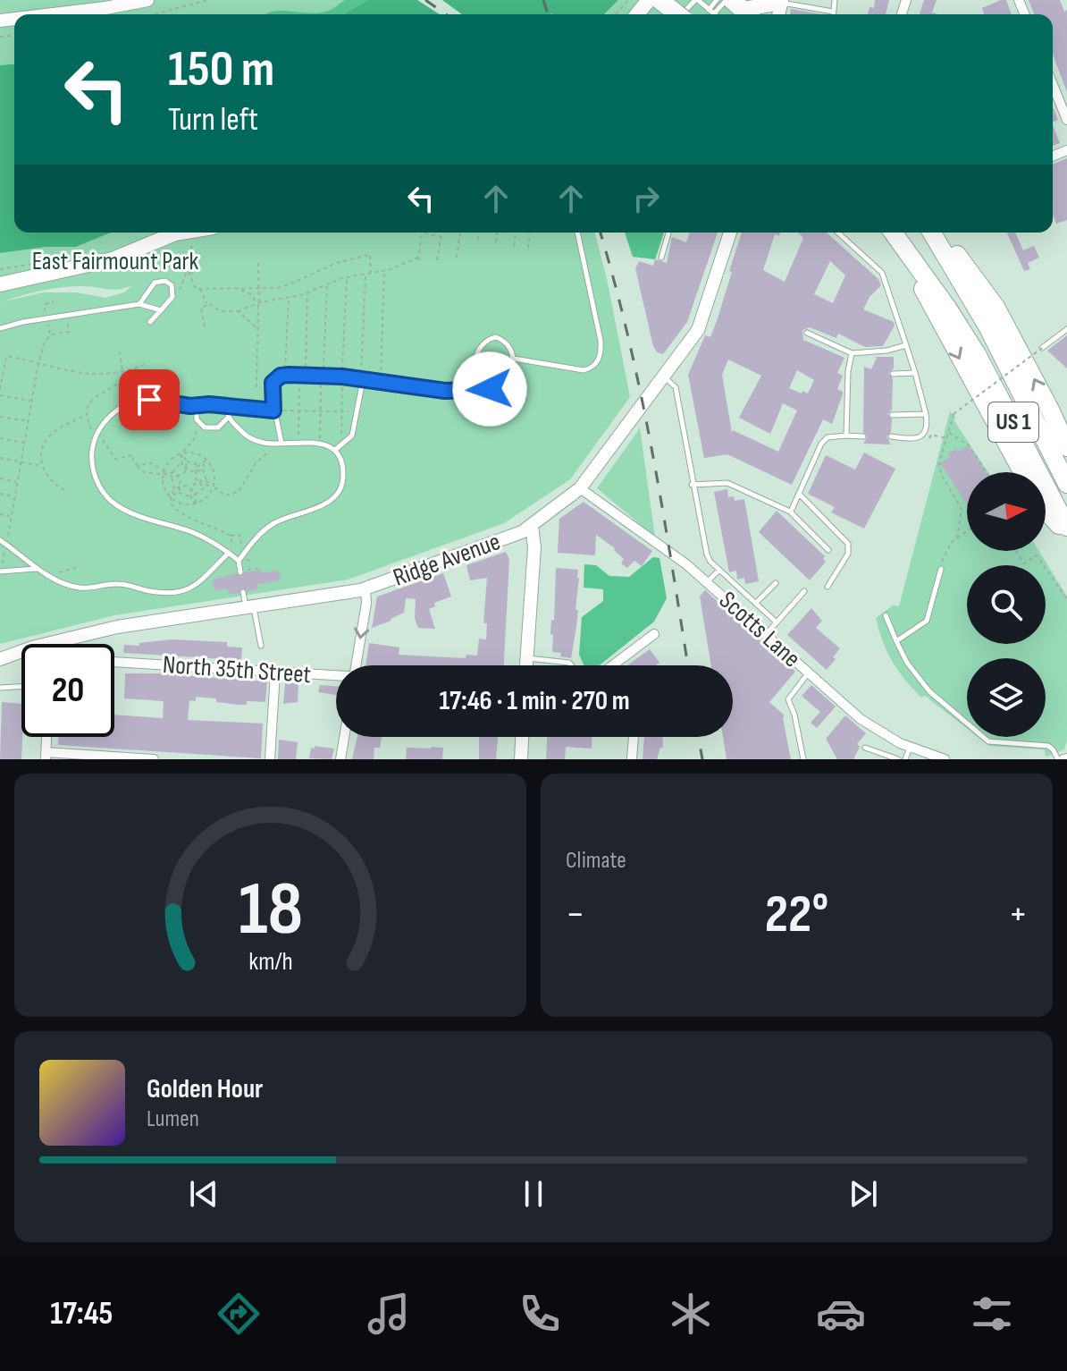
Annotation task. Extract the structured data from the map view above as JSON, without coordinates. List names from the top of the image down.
{
  "streets": {
    "highway": ["US 1"],
    "main road": ["Ridge Avenue"],
    "street": ["Scotts Lane", "North 35th Street"]
  },
  "crossings": [
    ["Ridge Avenue", "Scotts Lane"]
  ],
  "parks": ["East Fairmount Park"],
  "north": "right",
  "page": {
    "turn": ["150 m", "Turn left"],
    "limit": "20",
    "trip": "17:46 · 1 min · 270 m",
    "tile": "Climate",
    "heat": ["−", "22°", "+"],
    "song": ["Golden Hour", "Lumen"],
    "tabs": "17:45",
    "gauge": ["18", "km/h"]
  }
}
